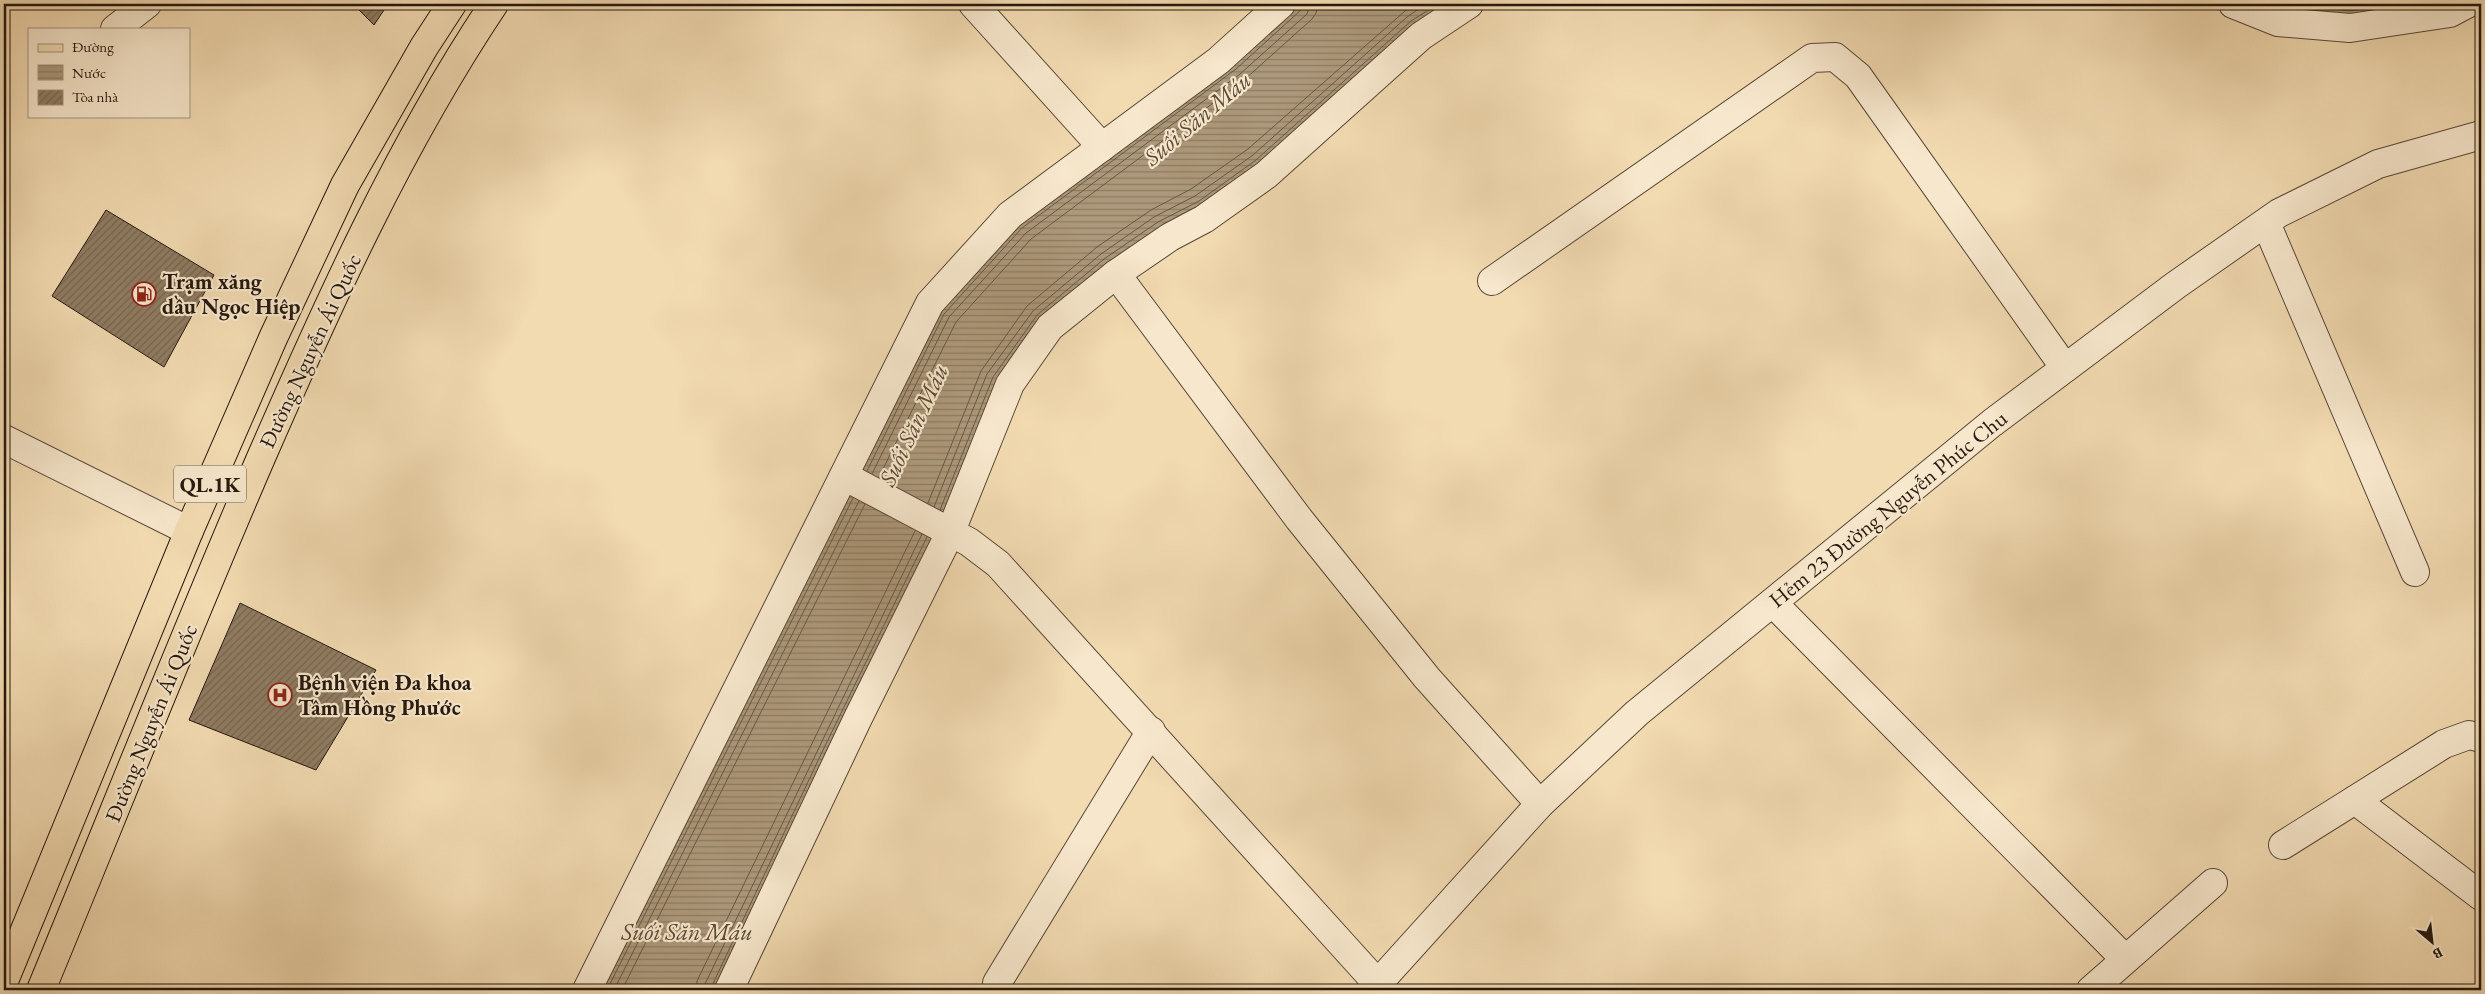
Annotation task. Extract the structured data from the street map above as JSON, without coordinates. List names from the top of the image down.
{
  "streets": {
    "main road": ["Đường Nguyễn Ái Quốc", "QL.1K"],
    "street": ["Hẻm 23 Đường Nguyễn Phúc Chu"]
  },
  "water": ["Suối Săn Máu"],
  "places": {
    "fuel station": ["Trạm xăng dầu Ngọc Hiệp"],
    "hospital": ["Bệnh viện Đa khoa Tâm Hồng Phước"]
  },
  "legend": ["Đường", "Nước", "Tòa nhà"],
  "north": "bottom right"
}
